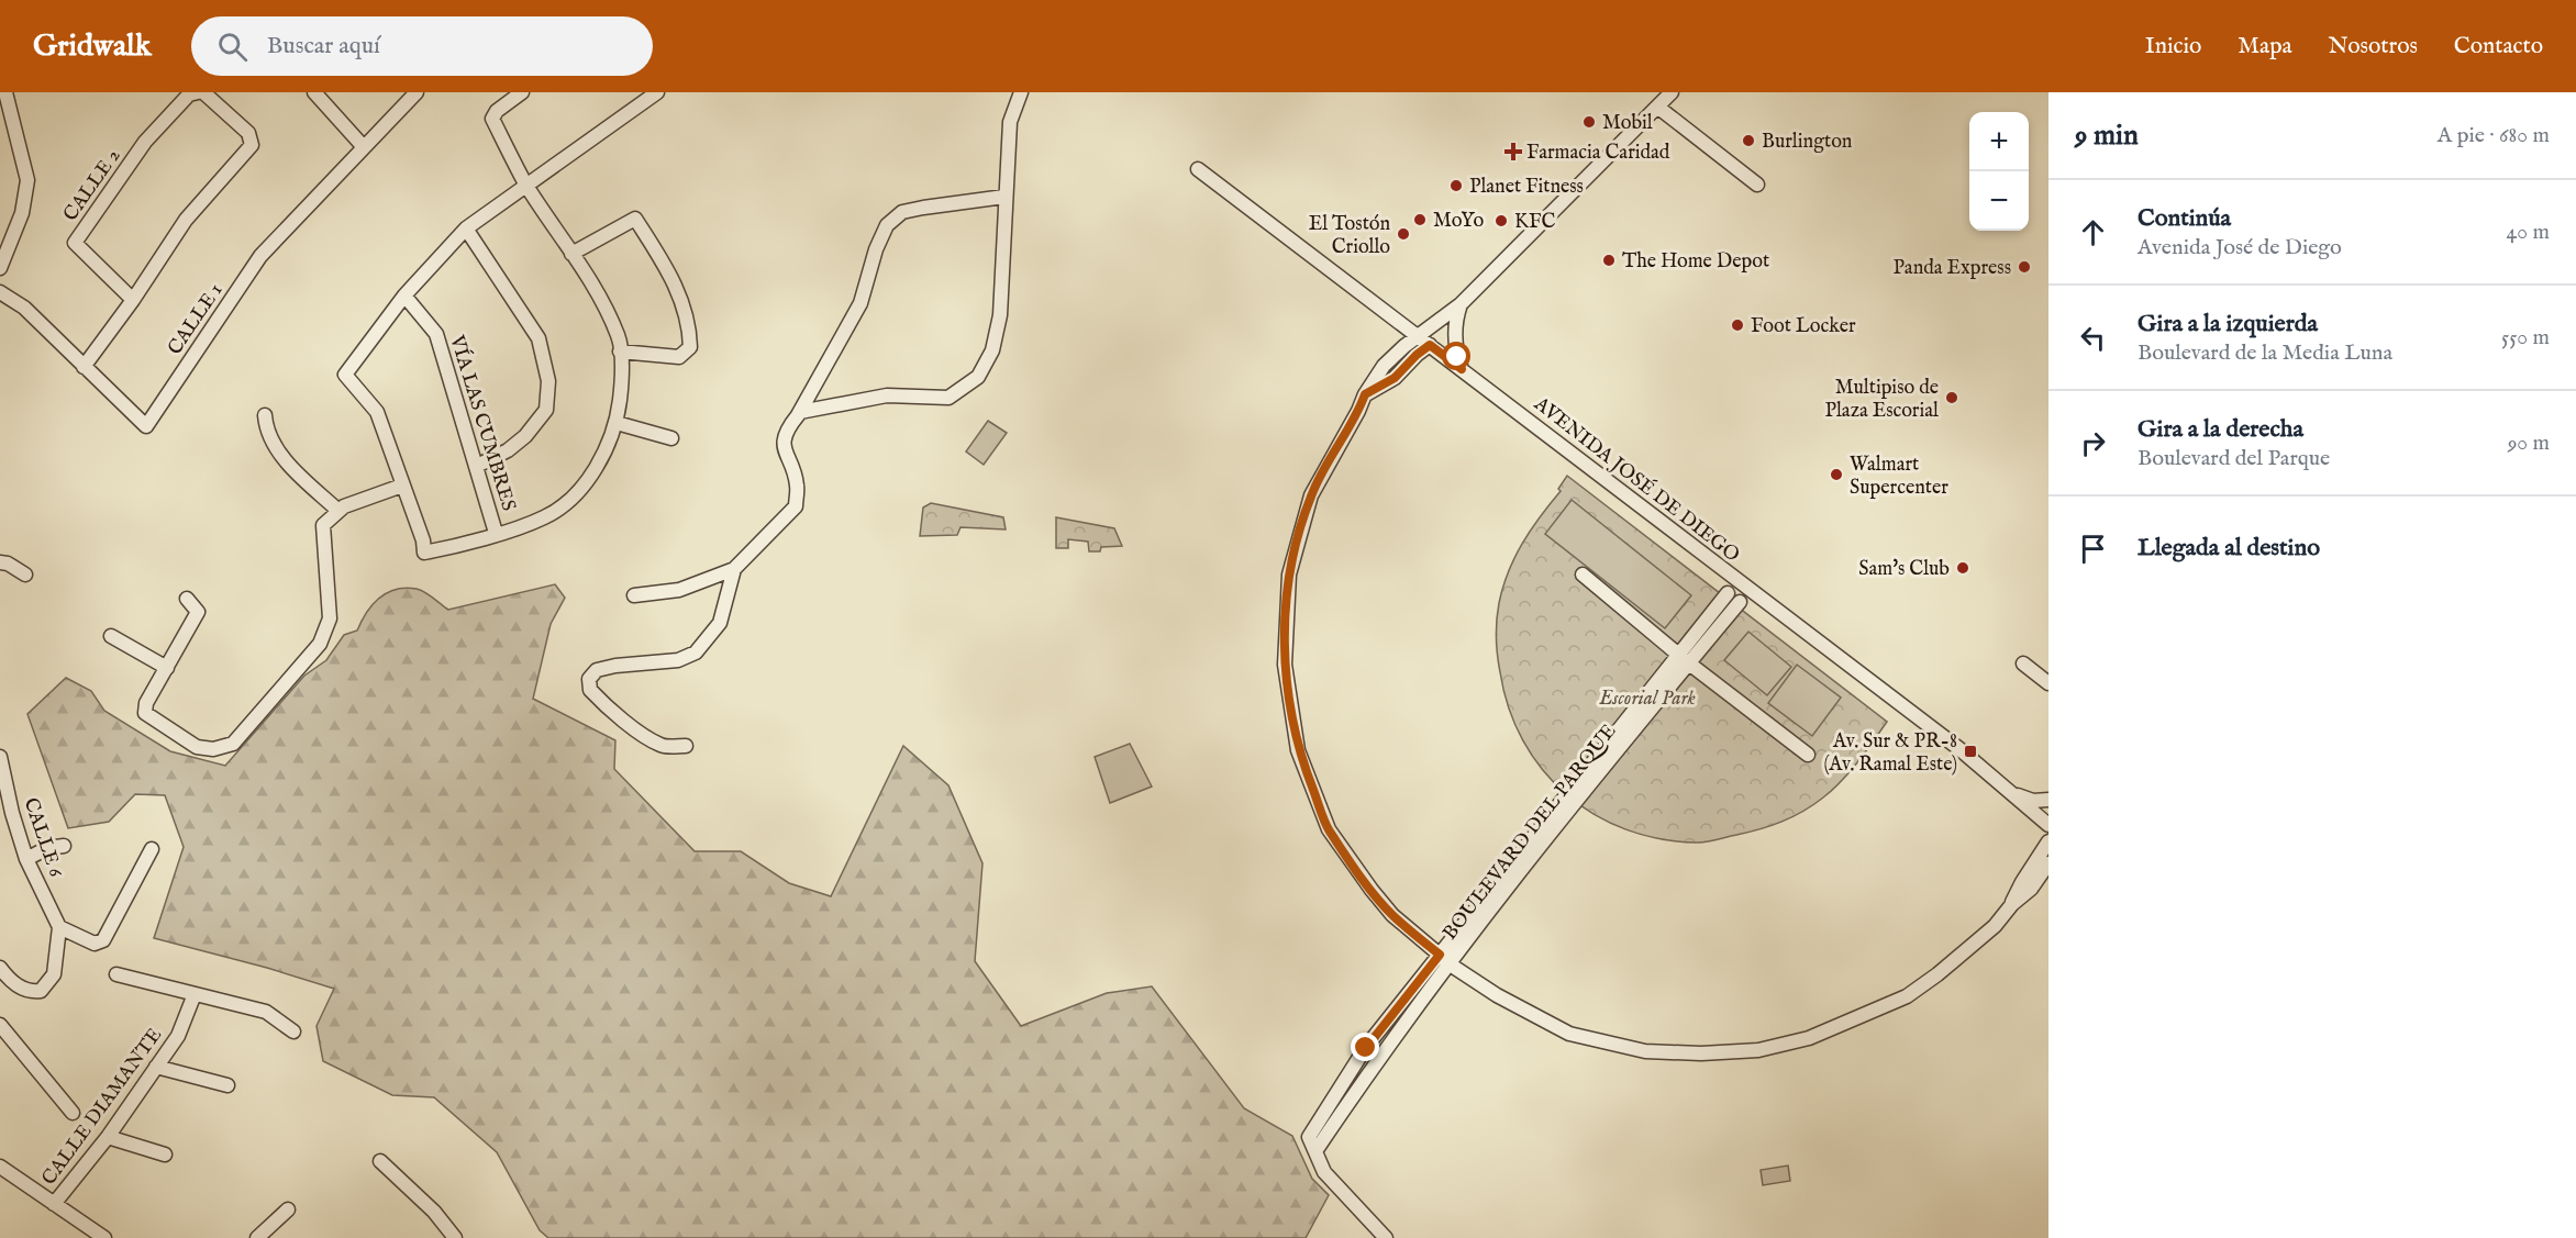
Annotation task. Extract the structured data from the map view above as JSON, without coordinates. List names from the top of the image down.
{
  "streets": {
    "street": [
      "CALLE 2",
      "CALLE 1",
      "VÍA LAS CUMBRES",
      "AVENIDA JOSÉ DE DIEGO",
      "BOULEVARD DEL PARQUE",
      "CALLE 6",
      "CALLE DIAMANTE"
    ]
  },
  "parks": ["Escorial Park"],
  "places": {
    "other": [
      "Mobil",
      "Burlington",
      "Planet Fitness",
      "MoYo",
      "KFC",
      "El Tostón Criollo",
      "The Home Depot",
      "Panda Express",
      "Foot Locker",
      "Multipiso de Plaza Escorial",
      "Walmart Supercenter",
      "Sam's Club"
    ],
    "health": ["Farmacia Caridad"],
    "transit": ["Av. Sur & PR-8 (Av. Ramal Este)"]
  },
  "page": {
    "header": "Gridwalk",
    "search": "Buscar aquí",
    "nav": [
      "Inicio",
      "Mapa",
      "Nosotros",
      "Contacto"
    ],
    "heading": ["9 min", "A pie · 680 m"],
    "map_buttons": ["+", "−"],
    "list": [
      ["Continúa", "Avenida José de Diego", "40 m"],
      ["Gira a la izquierda", "Boulevard de la Media Luna", "550 m"],
      ["Gira a la derecha", "Boulevard del Parque", "90 m"],
      "Llegada al destino"
    ]
  }
}
